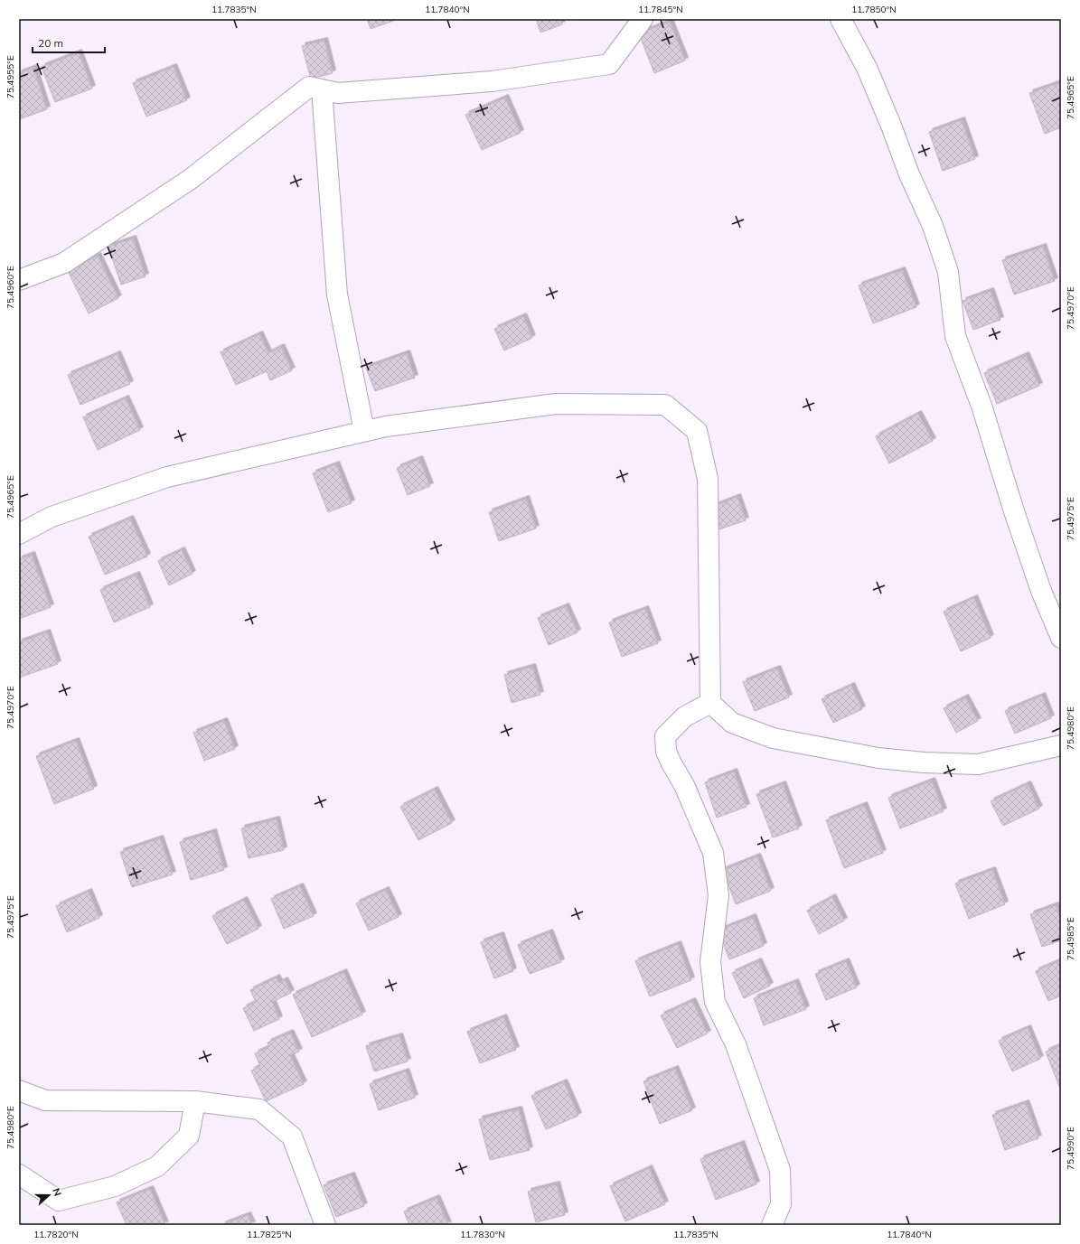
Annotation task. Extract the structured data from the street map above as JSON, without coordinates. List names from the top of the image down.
{
  "scale_bar": "20 m",
  "north": "right",
  "coordinates": [
    "11.7835°N",
    "11.7840°N",
    "11.7845°N",
    "11.7850°N",
    "75.4955°E",
    "75.4965°E",
    "75.4960°E",
    "75.4970°E",
    "75.4975°E",
    "75.4980°E",
    "75.4985°E",
    "75.4990°E",
    "11.7820°N",
    "11.7825°N",
    "11.7830°N"
  ]
}
